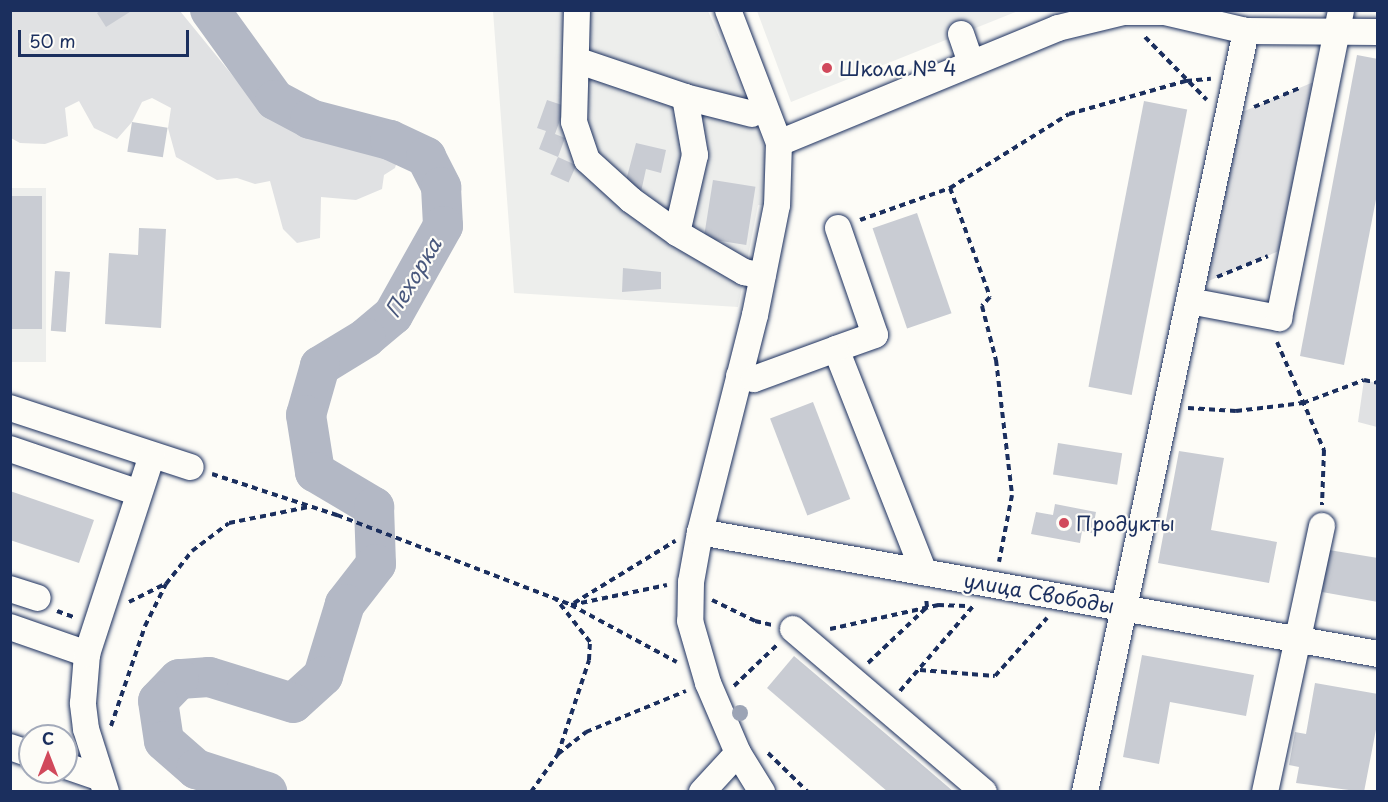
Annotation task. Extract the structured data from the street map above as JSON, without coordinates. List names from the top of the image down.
{
  "streets": {
    "street": ["улица Свободы"]
  },
  "water": ["Пехорка"],
  "places": ["Школа № 4", "Продукты"],
  "scale_bar": "50 m",
  "north": "top"
}
